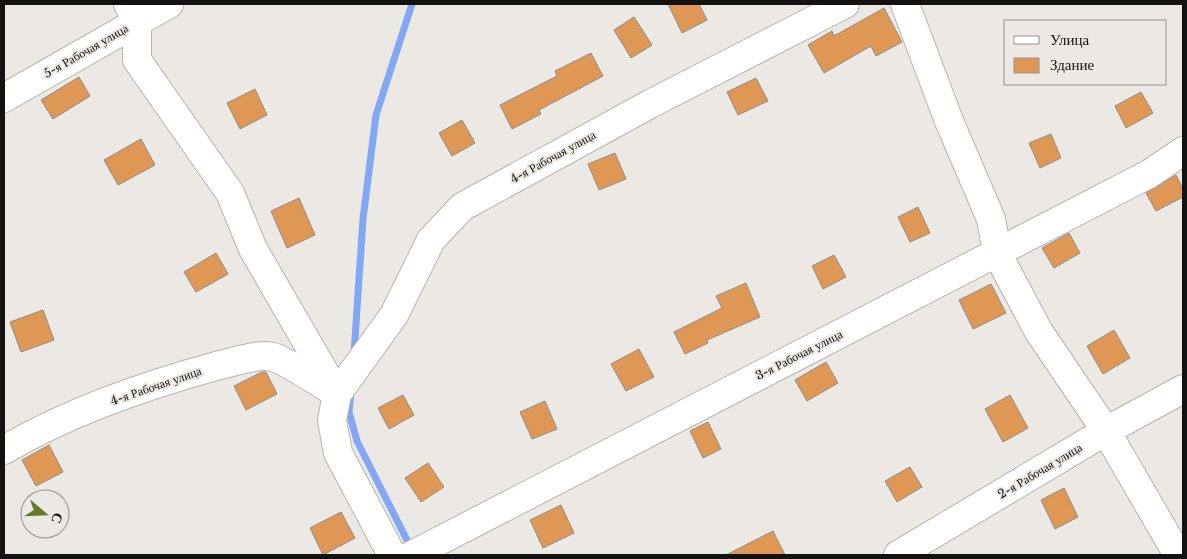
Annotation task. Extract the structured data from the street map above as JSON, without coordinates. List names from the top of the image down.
{
  "streets": {
    "street": [
      "5-я Рабочая улица",
      "4-я Рабочая улица",
      "3-я Рабочая улица",
      "2-я Рабочая улица"
    ]
  },
  "legend": ["Улица", "Здание"],
  "north": "right"
}
